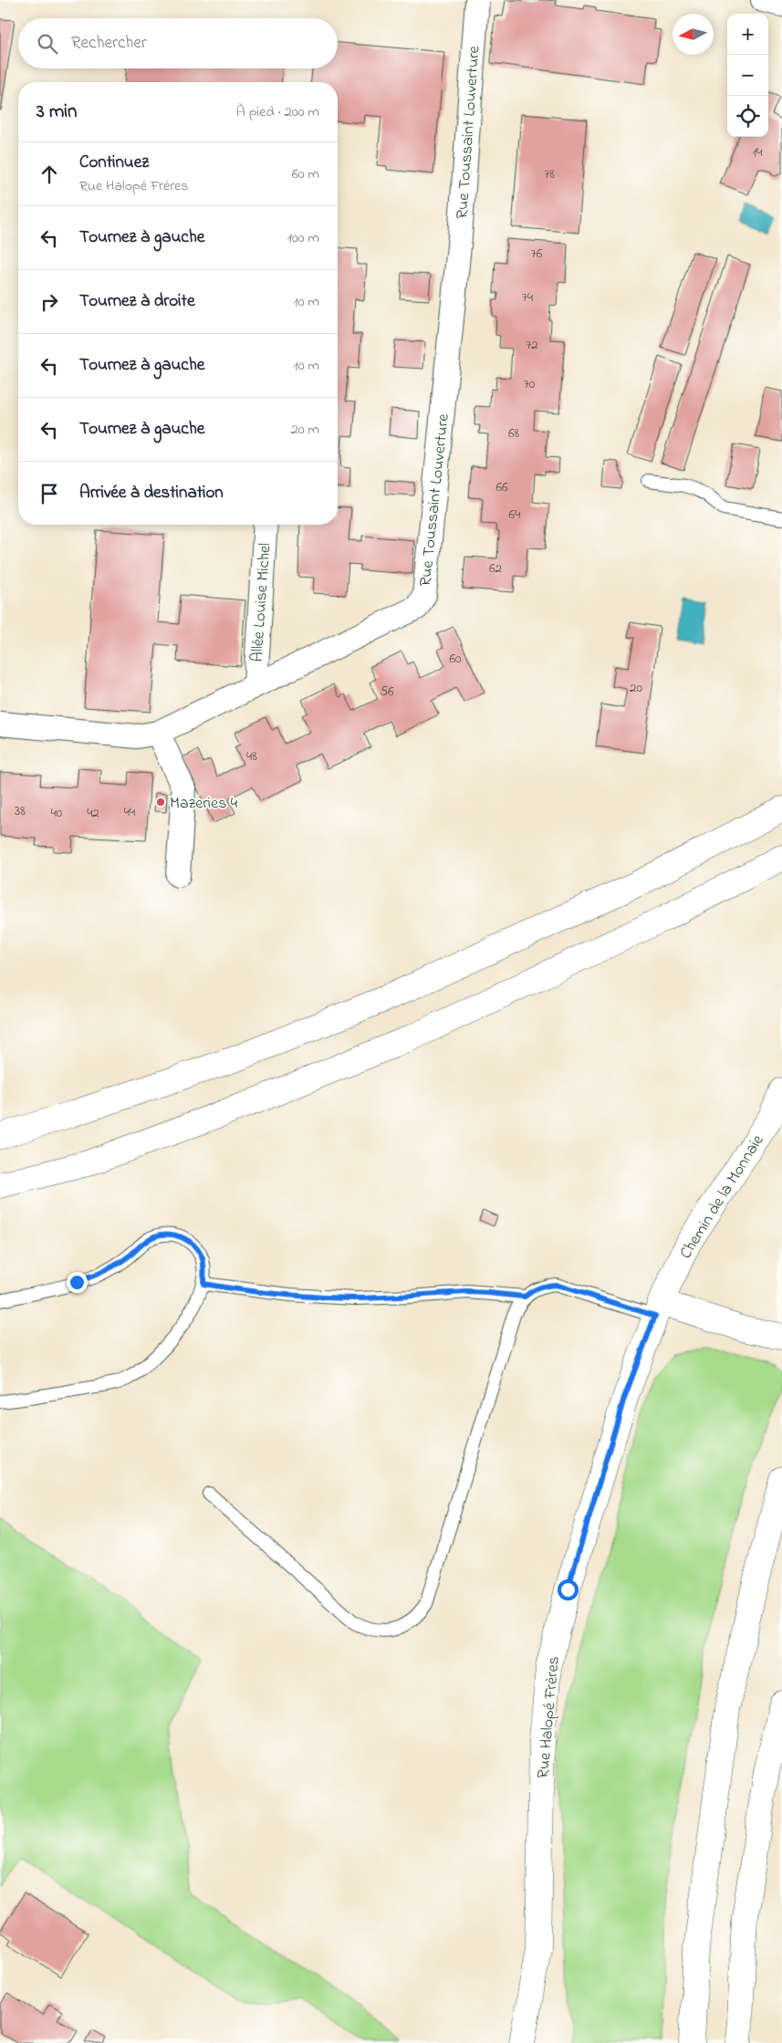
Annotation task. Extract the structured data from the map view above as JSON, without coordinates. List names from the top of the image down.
{
  "streets": {
    "main road": ["Chemin de la Monnaie", "Rue Halopé Frères"],
    "street": ["Rue Toussaint Louverture", "Allée Louise Michel"]
  },
  "crossings": [
    ["Rue Toussaint Louverture", "Allée Louise Michel"],
    ["Chemin de la Monnaie", "Rue Halopé Frères"]
  ],
  "places": ["Mazeries 4"],
  "house_numbers": [
    "14",
    "78",
    "76",
    "74",
    "72",
    "70",
    "68",
    "66",
    "64",
    "62",
    "60",
    "20",
    "56",
    "48",
    "38",
    "44",
    "40",
    "42"
  ],
  "north": "left",
  "page": {
    "map_buttons": ["+", "−"],
    "search": "Rechercher",
    "heading": ["3 min", "À pied · 200 m"],
    "list": [
      ["Continuez", "Rue Halopé Frères", "60 m"],
      ["Tournez à gauche", "100 m"],
      ["Tournez à droite", "10 m"],
      ["Tournez à gauche", "10 m"],
      ["Tournez à gauche", "20 m"],
      "Arrivée à destination"
    ]
  }
}
